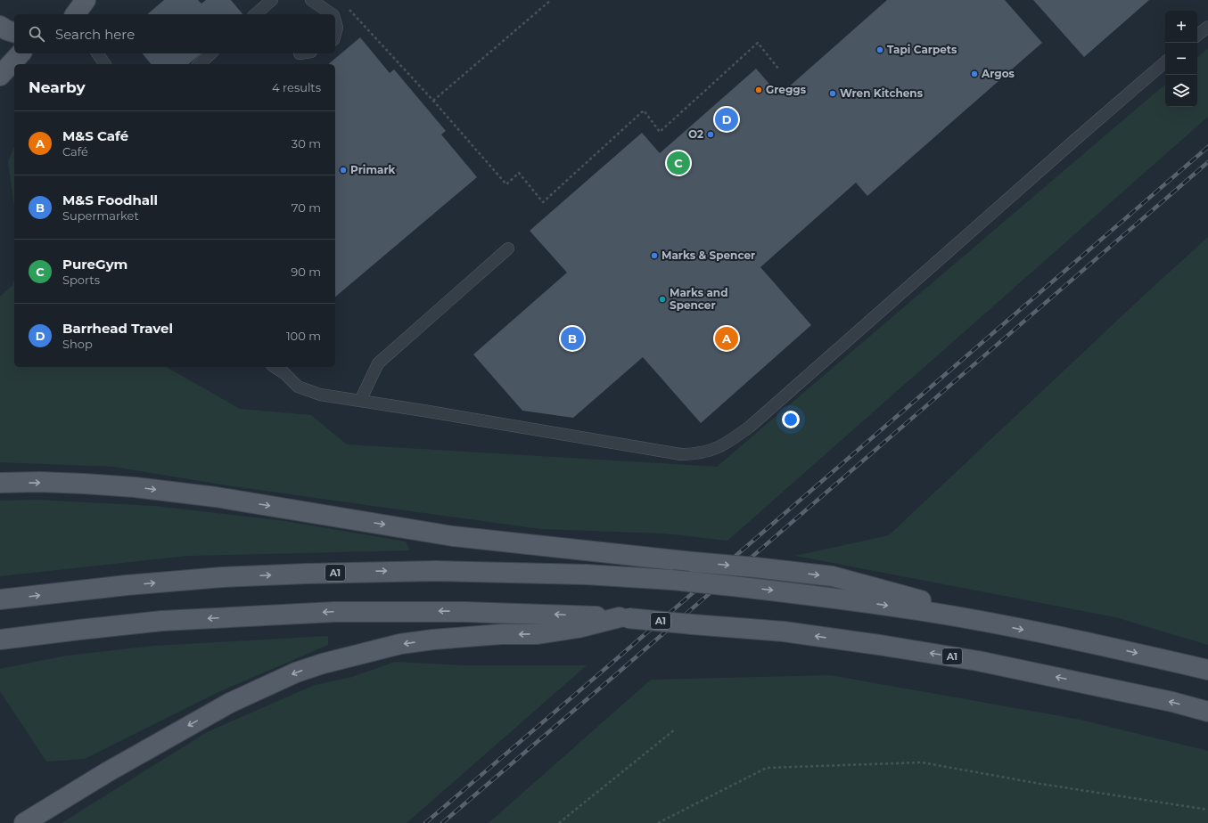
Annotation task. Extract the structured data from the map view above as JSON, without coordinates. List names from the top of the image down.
{
  "streets": {
    "main road": ["A1"]
  },
  "places": [
    "Tapi Carpets",
    "Argos",
    "Greggs",
    "Wren Kitchens",
    "O2",
    "Primark",
    "Marks & Spencer",
    "Marks and Spencer"
  ],
  "page": {
    "map_buttons": ["+", "−"],
    "search": "Search here",
    "heading": ["Nearby", "4 results"],
    "pins": [
      "D",
      "C",
      "A",
      "B"
    ],
    "list": [
      {
        "mark": "A",
        "name": "M&S Café",
        "note": "Café",
        "value": "30 m"
      },
      {
        "mark": "B",
        "name": "M&S Foodhall",
        "note": "Supermarket",
        "value": "70 m"
      },
      {
        "mark": "C",
        "name": "PureGym",
        "note": "Sports",
        "value": "90 m"
      },
      {
        "mark": "D",
        "name": "Barrhead Travel",
        "note": "Shop",
        "value": "100 m"
      }
    ]
  }
}
